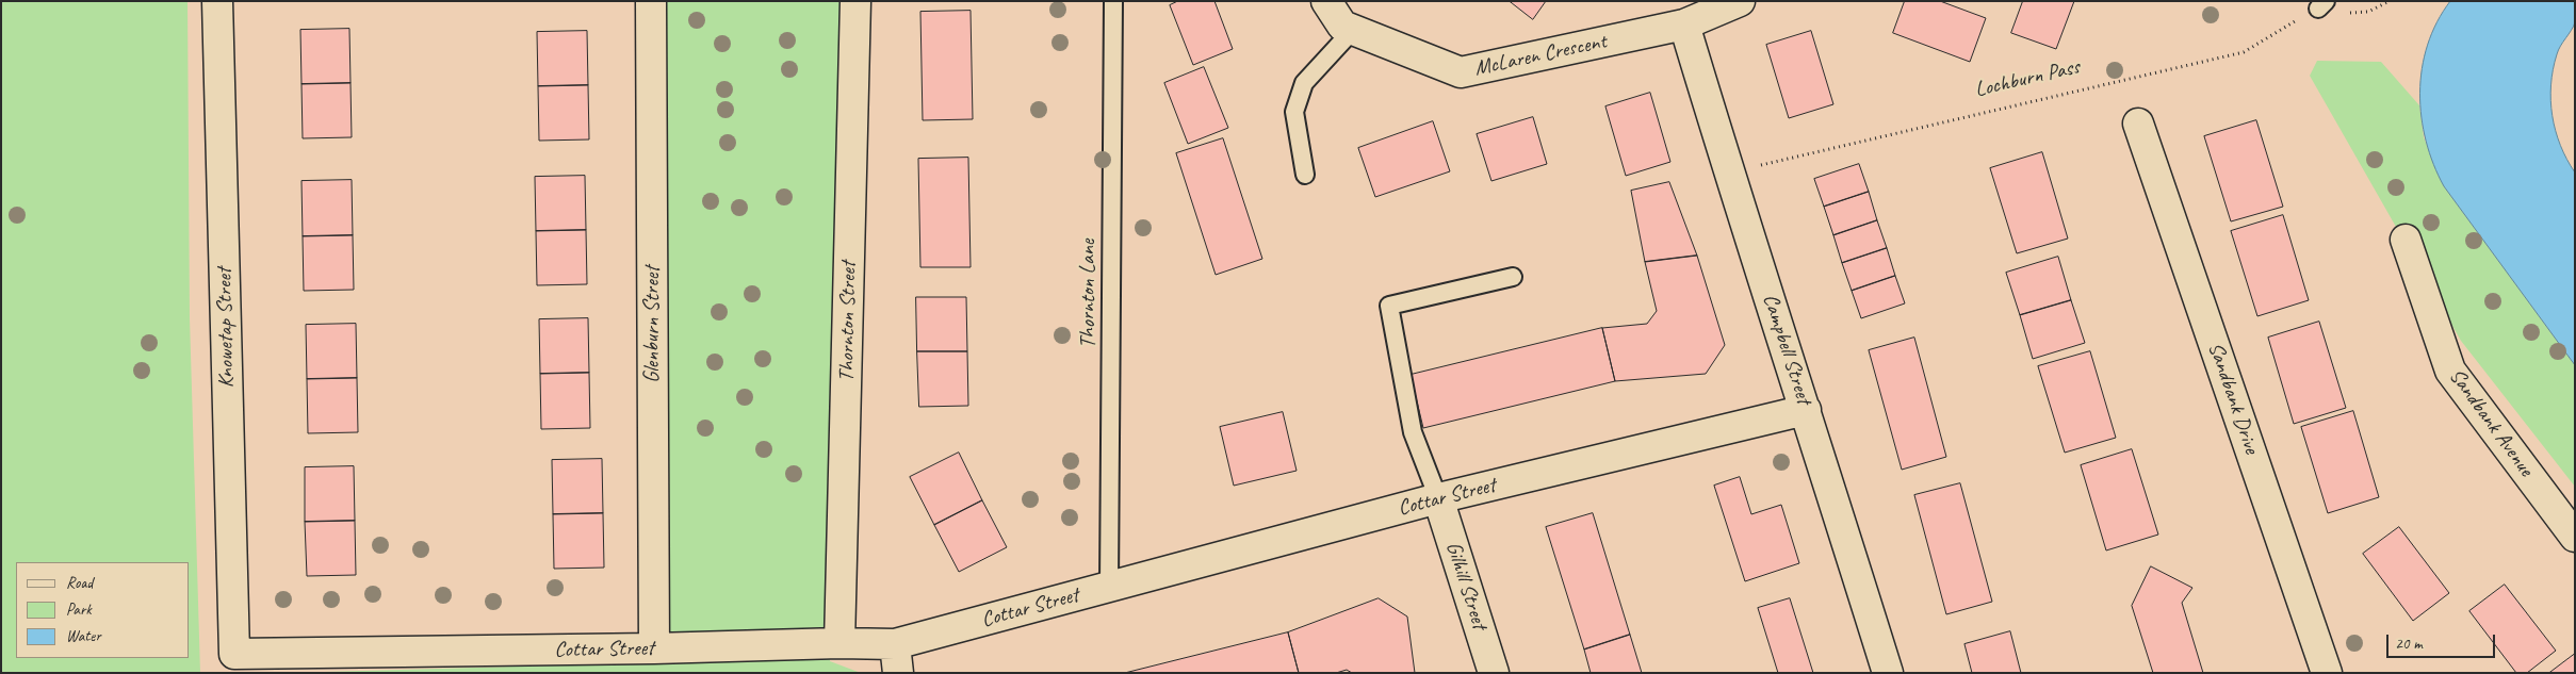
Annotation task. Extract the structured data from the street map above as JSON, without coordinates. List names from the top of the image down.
{
  "streets": {
    "street": [
      "McLaren Crescent",
      "Thornton Street",
      "Glenburn Street",
      "Knowetap Street",
      "Campbell Street",
      "Sandbank Drive",
      "Sandbank Avenue",
      "Cottar Street",
      "Gilhill Street"
    ],
    "lane": ["Thornton Lane"],
    "path": ["Lochburn Pass"]
  },
  "crossings": [
    ["McLaren Crescent", "Campbell Street"],
    ["Lochburn Pass", "Campbell Street"],
    ["Thornton Lane", "Cottar Street"],
    ["Thornton Street", "Cottar Street"],
    ["Glenburn Street", "Cottar Street"],
    ["Knowetap Street", "Cottar Street"],
    ["Campbell Street", "Cottar Street"],
    ["Cottar Street", "Gilhill Street"]
  ],
  "legend": ["Road", "Park", "Water"],
  "scale_bar": "20 m"
}
